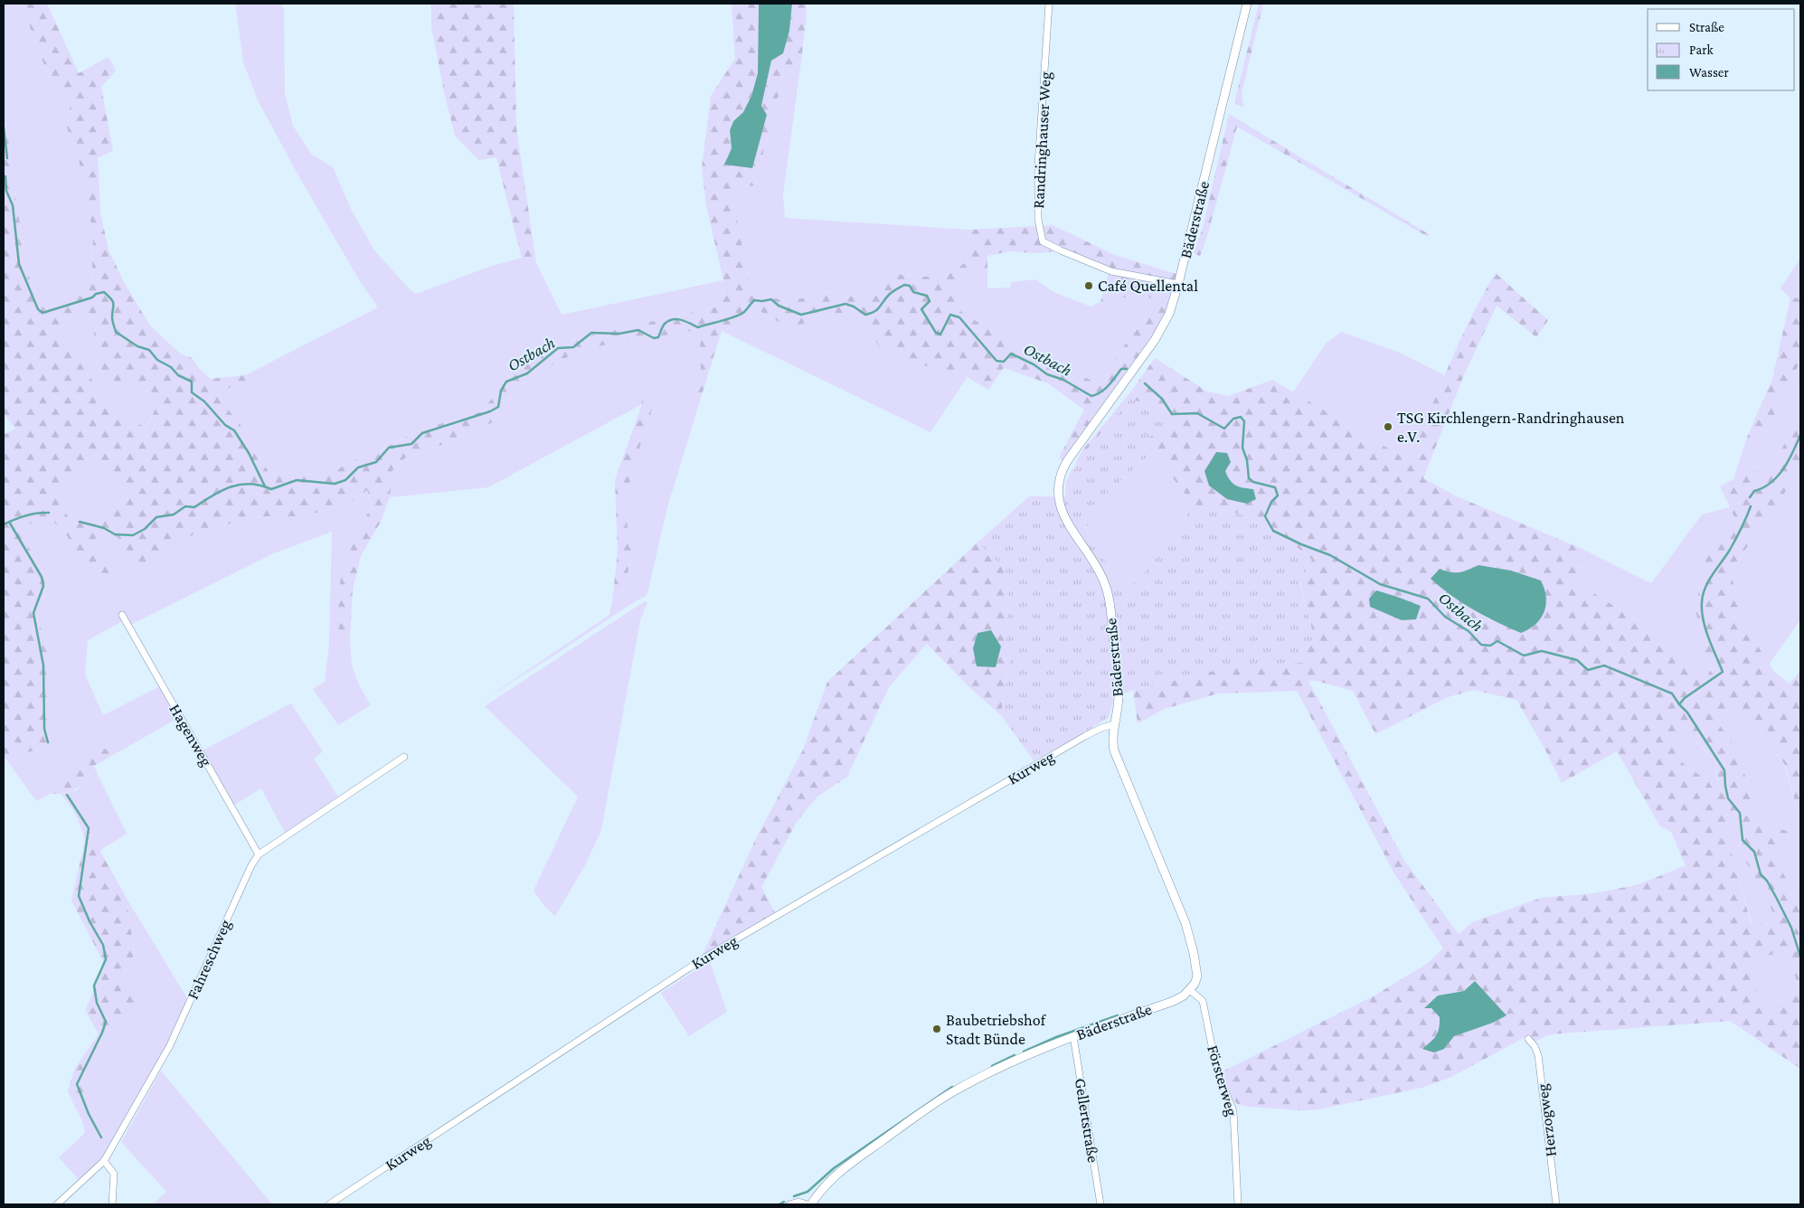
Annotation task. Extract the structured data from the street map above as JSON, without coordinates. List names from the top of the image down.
{
  "streets": {
    "street": [
      "Randringhauser Weg",
      "Bäderstraße",
      "Hagenweg",
      "Kurweg",
      "Fahreschweg",
      "Försterweg",
      "Gellertstraße",
      "Herzogweg"
    ]
  },
  "crossings": [
    ["Randringhauser Weg", "Bäderstraße"],
    ["Bäderstraße", "Kurweg"],
    ["Bäderstraße", "Försterweg"],
    ["Bäderstraße", "Gellertstraße"],
    ["Hagenweg", "Fahreschweg"]
  ],
  "water": ["Ostbach"],
  "places": ["Café Quellental", "TSG Kirchlengern-Randringhausen e.V.", "Baubetriebshof Stadt Bünde"],
  "legend": ["Straße", "Park", "Wasser"]
}
